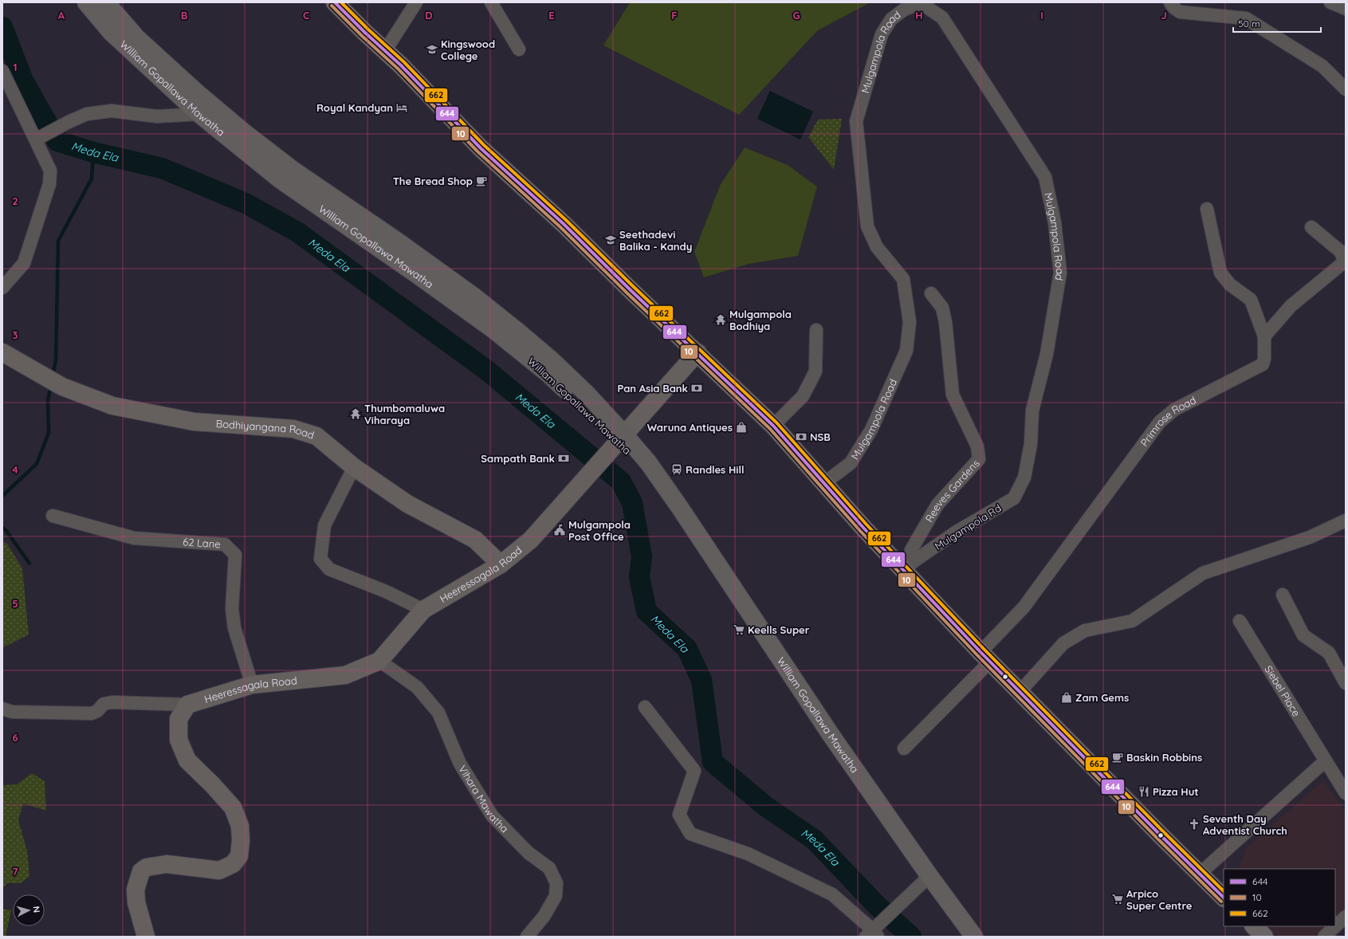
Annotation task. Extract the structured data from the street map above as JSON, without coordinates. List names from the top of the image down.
{
  "streets": {
    "main road": ["William Gopallawa Mawatha"],
    "street": [
      "Mulgampola Road",
      "Primrose Road",
      "Bodhiyangana Road",
      "Reeves Gardens",
      "Mulgampola Rd",
      "62 Lane",
      "Heeressagala Road",
      "Siebel Place",
      "Vihara Mawatha"
    ]
  },
  "crossings": [
    ["Mulgampola Road", "Mulgampola Rd"],
    ["William Gopallawa Mawatha", "Heeressagala Road"],
    ["Bodhiyangana Road", "Heeressagala Road"],
    ["Reeves Gardens", "Mulgampola Rd"],
    ["62 Lane", "Heeressagala Road"],
    ["Heeressagala Road", "Vihara Mawatha"]
  ],
  "water": ["Meda Ela"],
  "places": {
    "school or university": ["Kingswood College", "Seethadevi Balika - Kandy"],
    "hotel": ["Royal Kandyan"],
    "cafe": ["The Bread Shop", "Baskin Robbins"],
    "temple": ["Mulgampola Bodhiya", "Thumbomaluwa Viharaya"],
    "bank": ["Pan Asia Bank", "NSB", "Sampath Bank"],
    "shop": ["Waruna Antiques", "Zam Gems"],
    "station": ["Randles Hill"],
    "public building": ["Mulgampola Post Office"],
    "supermarket": ["Keells Super", "Arpico Super Centre"],
    "restaurant": ["Pizza Hut"],
    "church": ["Seventh Day Adventist Church"]
  },
  "lines": ["transit line 644", "transit line 662", "transit line 10"],
  "legend": ["644", "10", "662"],
  "scale_bar": "50 m",
  "north": "right",
  "grid": {
    "columns": [
      "A",
      "B",
      "C",
      "D",
      "E",
      "F",
      "G",
      "H",
      "I",
      "J"
    ],
    "rows": [
      "1",
      "2",
      "3",
      "4",
      "5",
      "6",
      "7"
    ]
  }
}
